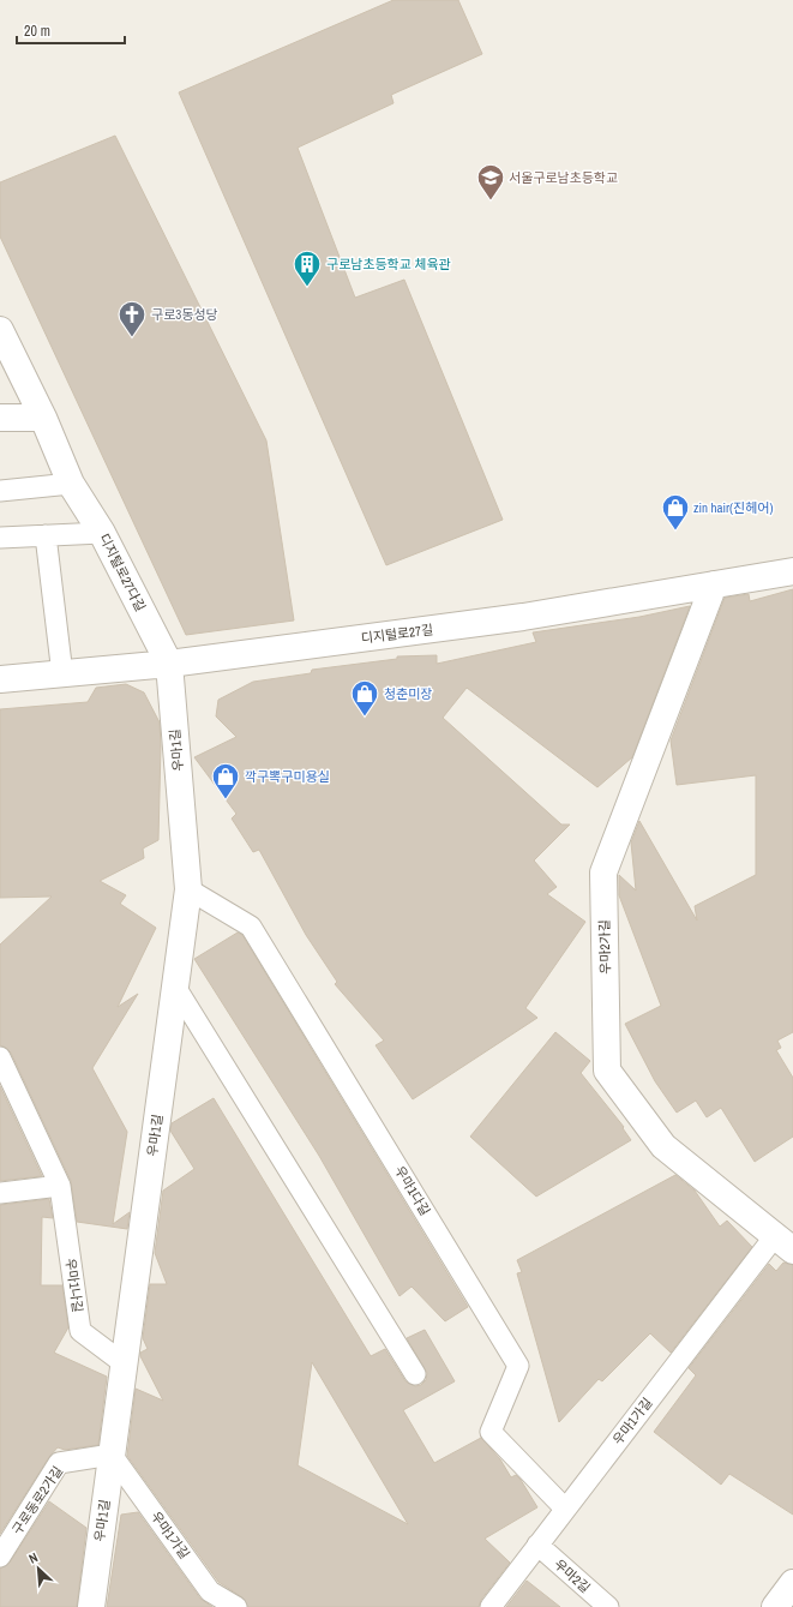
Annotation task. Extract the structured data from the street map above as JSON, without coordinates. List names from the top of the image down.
{
  "streets": {
    "street": [
      "디지털로27다길",
      "디지털로27길",
      "우마1길",
      "우마2가길"
    ],
    "lane": [
      "우마1다길",
      "우마1나길",
      "우마1가길",
      "구로동로2가길",
      "우마2길"
    ]
  },
  "crossings": [
    ["디지털로27다길", "디지털로27길"],
    ["디지털로27다길", "우마1길"],
    ["디지털로27길", "우마1길"],
    ["디지털로27길", "우마2가길"],
    ["우마1길", "우마1다길"],
    ["우마1길", "우마1나길"],
    ["우마1길", "우마1가길"],
    ["우마1길", "구로동로2가길"],
    ["우마2가길", "우마1가길"],
    ["우마1다길", "우마1가길"],
    ["우마1가길", "구로동로2가길"],
    ["우마1가길", "우마2길"]
  ],
  "places": {
    "school or university": ["서울구로남초등학교"],
    "building": ["구로남초등학교 체육관"],
    "church": ["구로3동성당"],
    "shop": ["zin hair(진헤어)", "청춘미장", "깍구뽁구미용실"]
  },
  "scale_bar": "20 m",
  "north": "top left"
}
